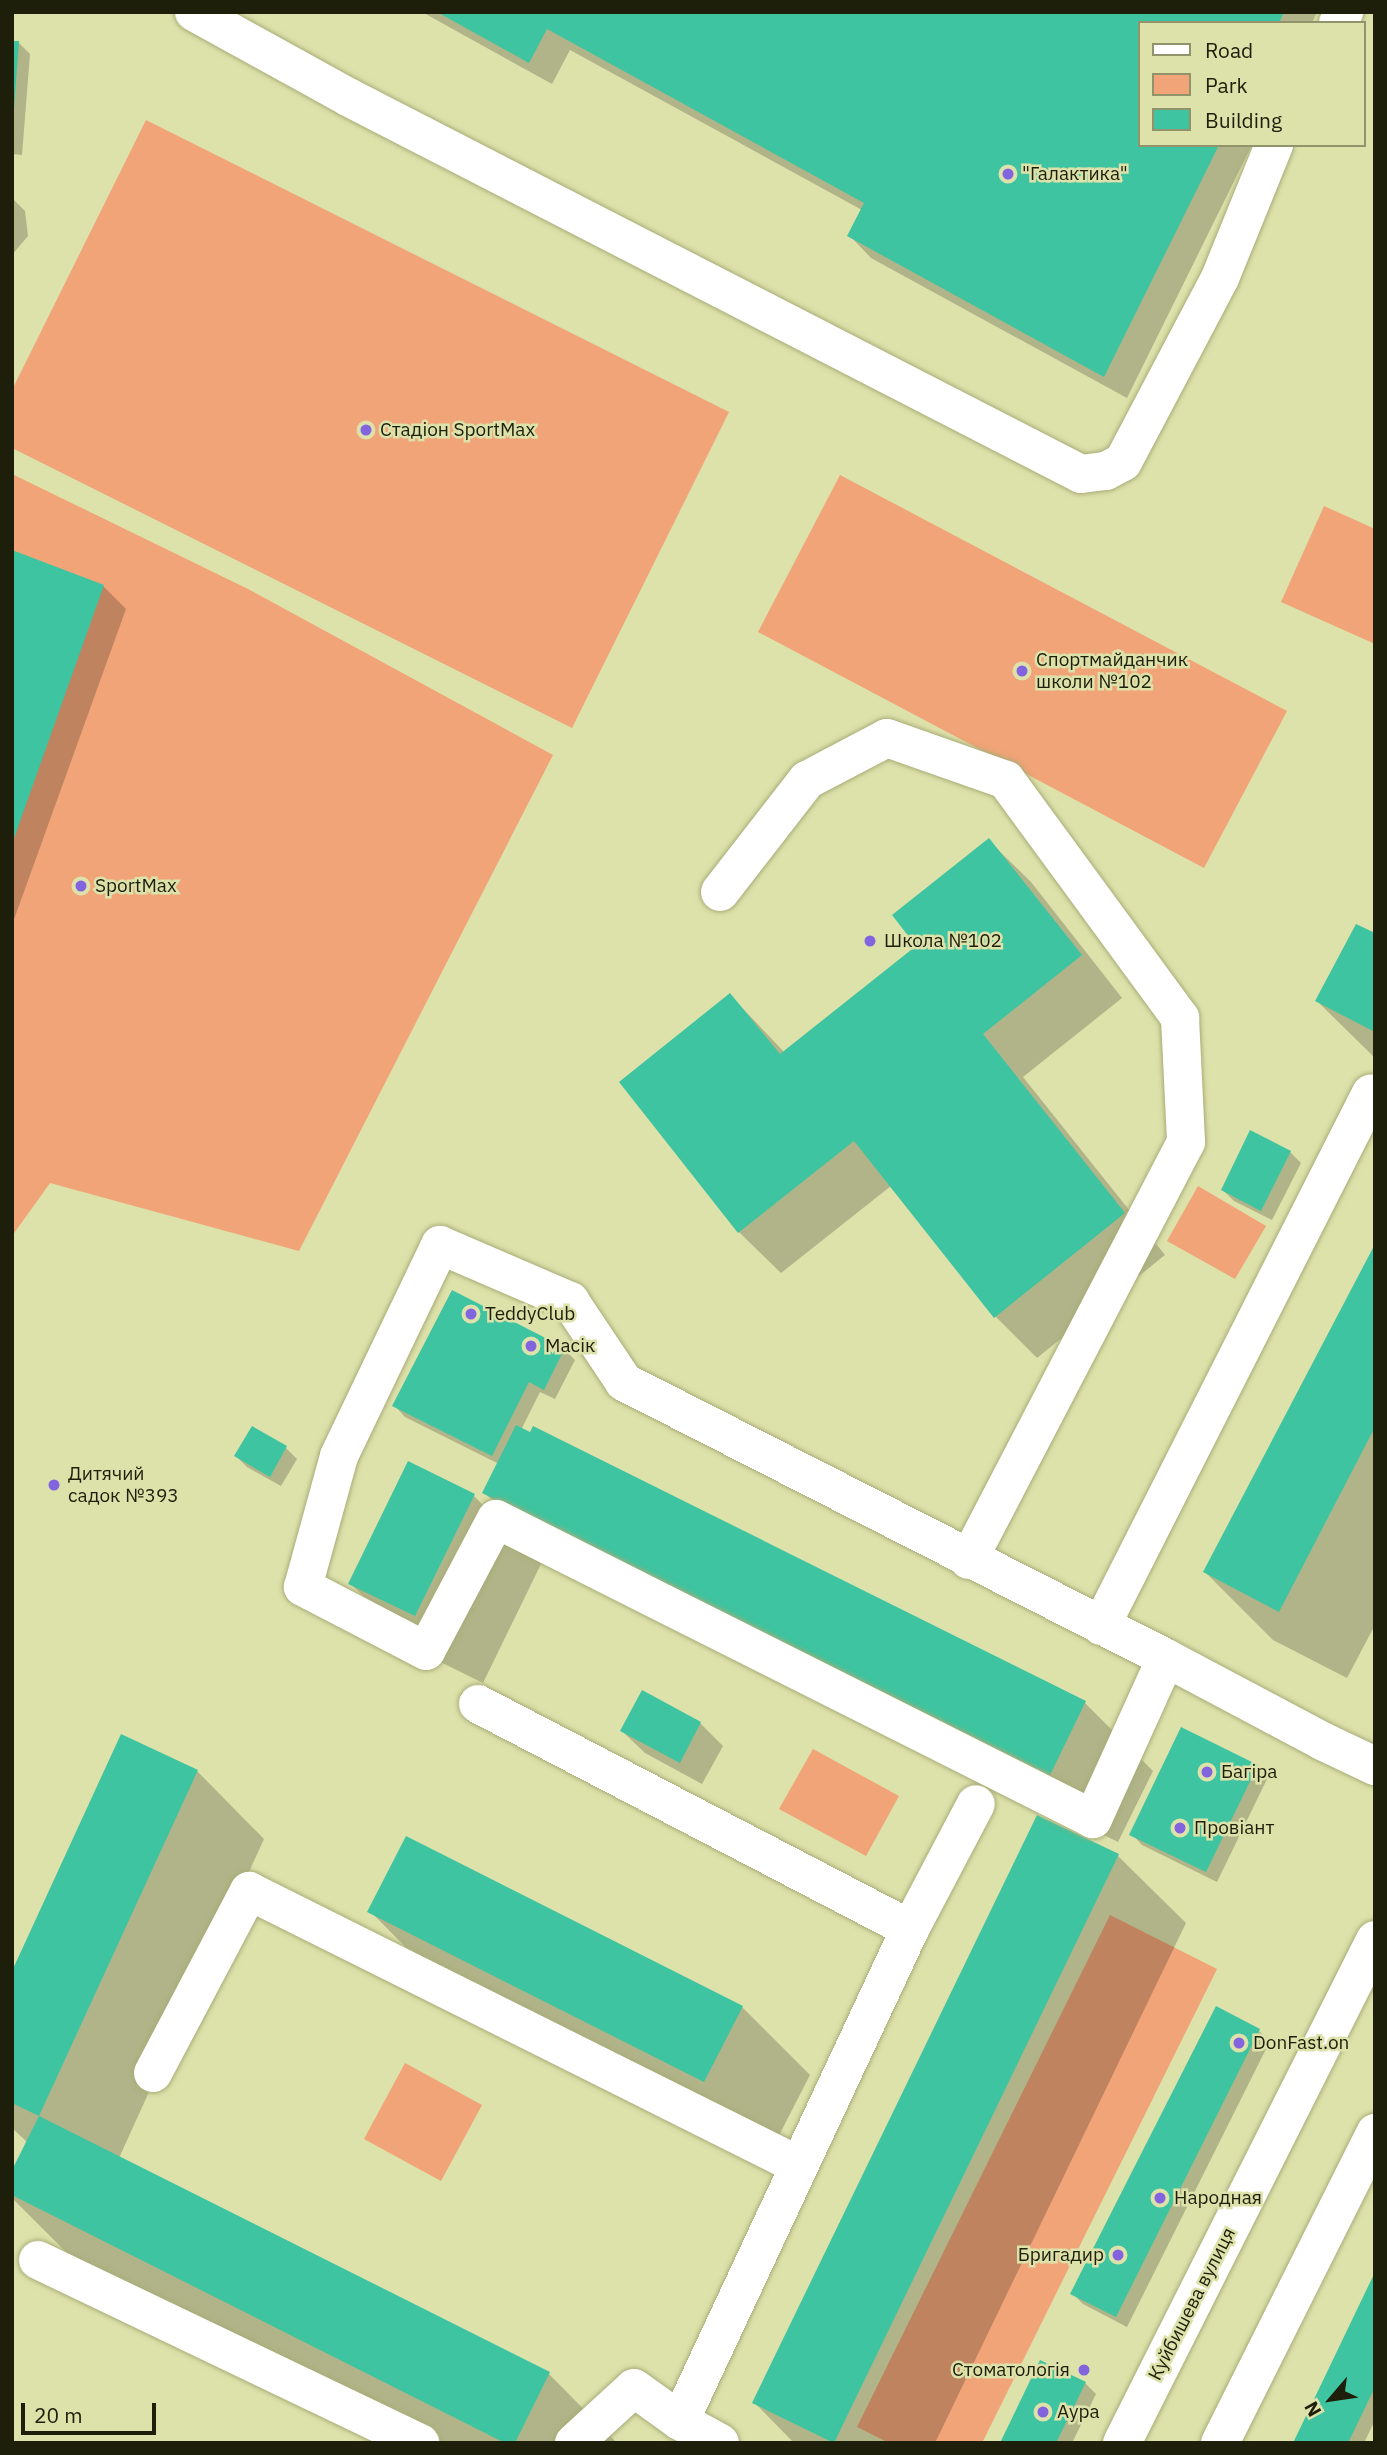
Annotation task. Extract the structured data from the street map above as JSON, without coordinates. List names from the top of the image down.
{
  "streets": {
    "main road": ["Куйбишева вулиця"]
  },
  "places": [
    "\"Галактика\"",
    "Стадіон SportMax",
    "Спортмайданчик школи №102",
    "SportMax",
    "Школа №102",
    "TeddyClub",
    "Масік",
    "Дитячий садок №393",
    "Багіра",
    "Провіант",
    "DonFast.on",
    "Народная",
    "Бригадир",
    "Стоматологія",
    "Аура"
  ],
  "legend": ["Road", "Park", "Building"],
  "scale_bar": "20 m",
  "north": "bottom left"
}
